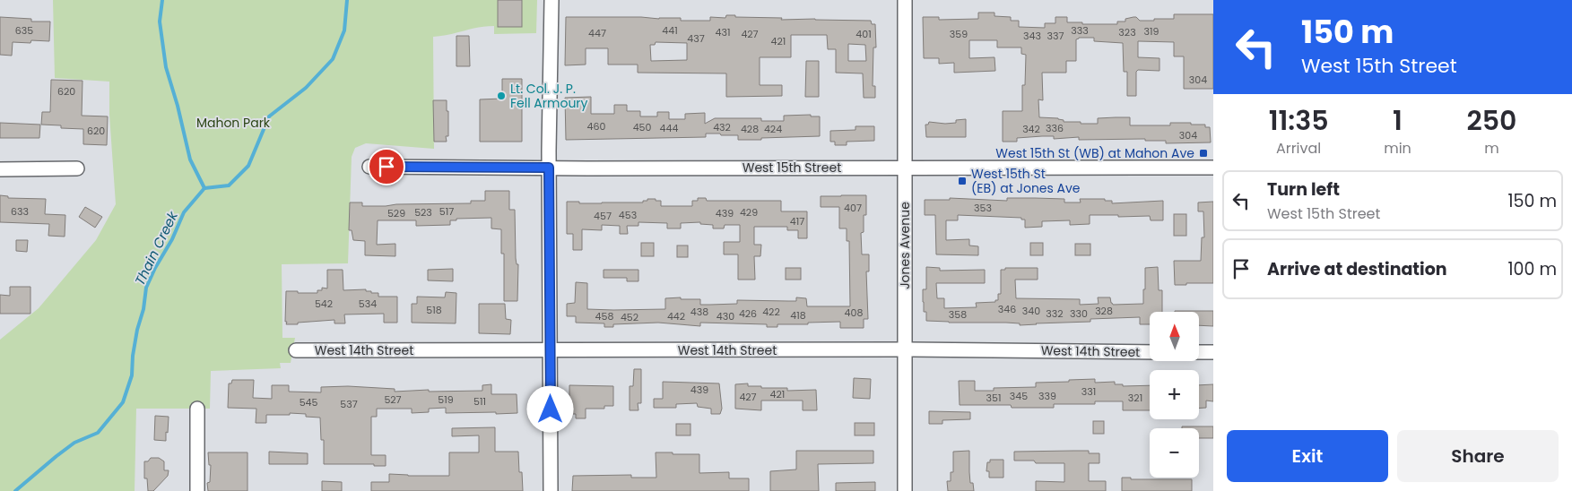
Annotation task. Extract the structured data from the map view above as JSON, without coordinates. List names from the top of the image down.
{
  "streets": {
    "street": ["West 15th Street", "Jones Avenue", "West 14th Street"]
  },
  "crossings": [
    ["West 15th Street", "Jones Avenue"],
    ["Jones Avenue", "West 14th Street"]
  ],
  "water": ["Thain Creek"],
  "parks": ["Mahon Park"],
  "places": {
    "other": ["Lt. Col. J. P. Fell Armoury"],
    "transit": ["West 15th St (WB) at Mahon Ave", "West 15th St (EB) at Jones Ave"]
  },
  "house_numbers": [
    "635",
    "441",
    "333",
    "319",
    "431",
    "323",
    "447",
    "427",
    "401",
    "359",
    "343",
    "337",
    "437",
    "421",
    "304",
    "620",
    "460",
    "450",
    "432",
    "444",
    "336",
    "428",
    "424",
    "342",
    "620",
    "304",
    "407",
    "353",
    "633",
    "517",
    "523",
    "429",
    "529",
    "439",
    "453",
    "457",
    "417",
    "542",
    "534",
    "346",
    "518",
    "340",
    "328",
    "438",
    "422",
    "408",
    "426",
    "332",
    "330",
    "358",
    "418",
    "458",
    "442",
    "430",
    "452",
    "439",
    "331",
    "421",
    "345",
    "339",
    "427",
    "351",
    "321",
    "527",
    "519",
    "511",
    "545",
    "537"
  ],
  "north": "top",
  "page": {
    "turn": ["150 m", "West 15th Street"],
    "eta": [
      "11:35",
      "Arrival",
      "1",
      "min",
      "250",
      "m"
    ],
    "list": [
      {
        "name": "Turn left",
        "note": "West 15th Street",
        "value": "150 m"
      },
      {
        "name": "Arrive at destination",
        "value": "100 m"
      }
    ],
    "map_buttons": ["+", "−"],
    "buttons": ["Exit", "Share"]
  }
}
